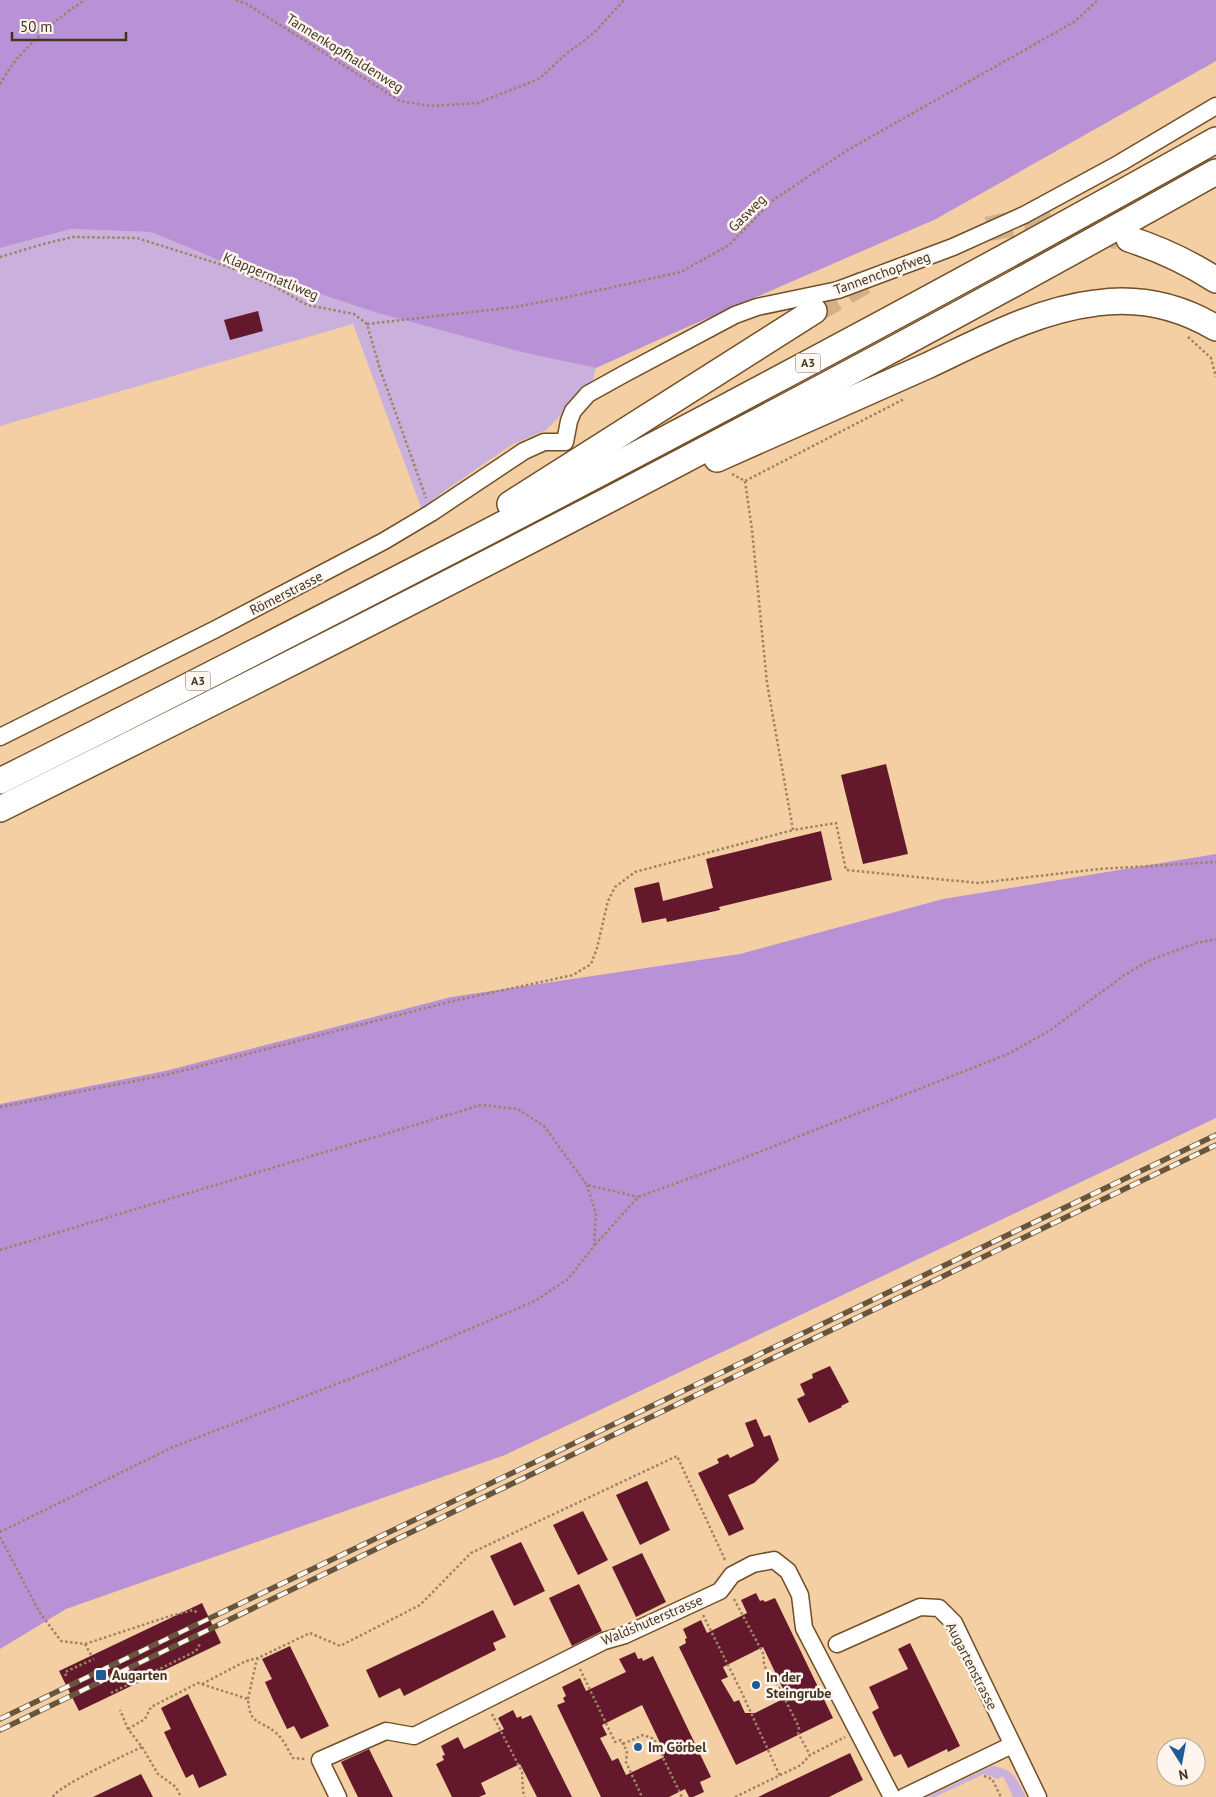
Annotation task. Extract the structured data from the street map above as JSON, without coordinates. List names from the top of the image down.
{
  "streets": {
    "highway": ["A3"],
    "street": [
      "Tannenchopfweg",
      "Römerstrasse",
      "Waldshuterstrasse",
      "Augartenstrasse"
    ],
    "path": ["Tannenkopfhaldenweg", "Gasweg", "Klappermatliweg"]
  },
  "crossings": [
    ["Gasweg", "Klappermatliweg"],
    ["Tannenchopfweg", "Römerstrasse"]
  ],
  "places": {
    "transit": ["Augarten"],
    "other": ["In der Steingrube", "Im Görbel"]
  },
  "scale_bar": "50 m",
  "north": "bottom"
}
